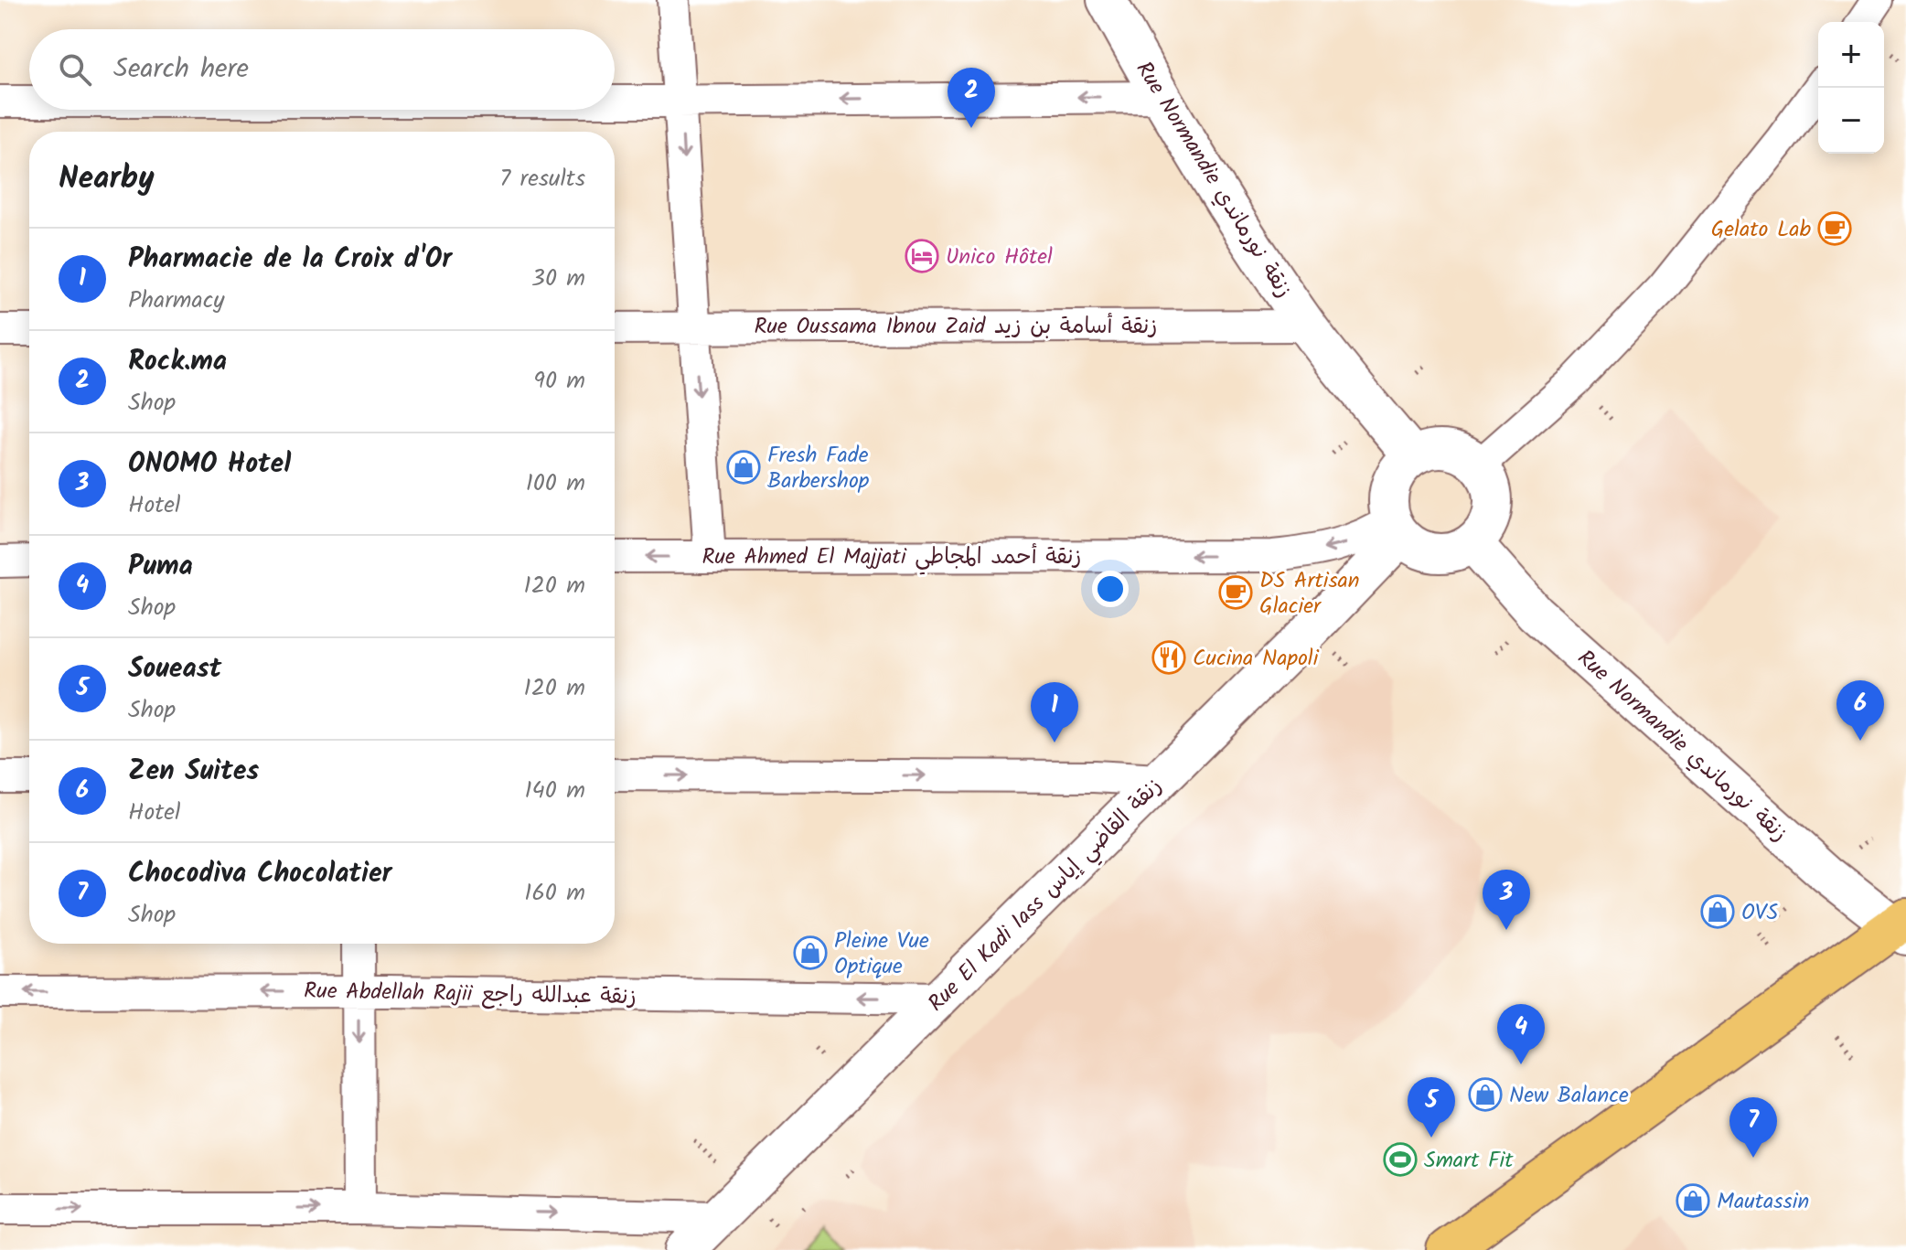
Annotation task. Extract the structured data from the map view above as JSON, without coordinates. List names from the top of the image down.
{
  "streets": {
    "street": [
      "Rue Normandie زنقة نورماندي",
      "Rue Oussama Ibnou Zaid زنقة أسامة بن زيد",
      "Rue Ahmed El Majjati زنقة أحمد المجاطي",
      "Rue El Kadi Iass زنقة القاضي إياس",
      "Rue Abdellah Rajii زنقة عبدالله راجع"
    ]
  },
  "crossings": [
    ["Rue Normandie زنقة نورماندي", "Rue Oussama Ibnou Zaid زنقة أسامة بن زيد"],
    ["Rue Normandie زنقة نورماندي", "Rue Ahmed El Majjati زنقة أحمد المجاطي"],
    ["Rue Normandie زنقة نورماندي", "Rue El Kadi Iass زنقة القاضي إياس"],
    ["Rue Ahmed El Majjati زنقة أحمد المجاطي", "Rue El Kadi Iass زنقة القاضي إياس"],
    ["Rue El Kadi Iass زنقة القاضي إياس", "Rue Abdellah Rajii زنقة عبدالله راجع"]
  ],
  "places": {
    "cafe": ["Gelato Lab", "DS Artisan Glacier"],
    "hotel": ["Unico Hôtel"],
    "shop": [
      "Fresh Fade Barbershop",
      "OVS",
      "Pleine Vue Optique",
      "New Balance",
      "Mautassin"
    ],
    "restaurant": ["Cucina Napoli"],
    "sports": ["Smart Fit"]
  },
  "page": {
    "map_buttons": ["+", "−"],
    "search": "Search here",
    "pins": [
      "2",
      "6",
      "1",
      "3",
      "4",
      "5",
      "7"
    ],
    "heading": ["Nearby", "7 results"],
    "list": [
      {
        "mark": "1",
        "name": "Pharmacie de la Croix d'Or",
        "note": "Pharmacy",
        "value": "30 m"
      },
      {
        "mark": "2",
        "name": "Rock.ma",
        "note": "Shop",
        "value": "90 m"
      },
      {
        "mark": "3",
        "name": "ONOMO Hotel",
        "note": "Hotel",
        "value": "100 m"
      },
      {
        "mark": "4",
        "name": "Puma",
        "note": "Shop",
        "value": "120 m"
      },
      {
        "mark": "5",
        "name": "Soueast",
        "note": "Shop",
        "value": "120 m"
      },
      {
        "mark": "6",
        "name": "Zen Suites",
        "note": "Hotel",
        "value": "140 m"
      },
      {
        "mark": "7",
        "name": "Chocodiva Chocolatier",
        "note": "Shop",
        "value": "160 m"
      }
    ]
  }
}
